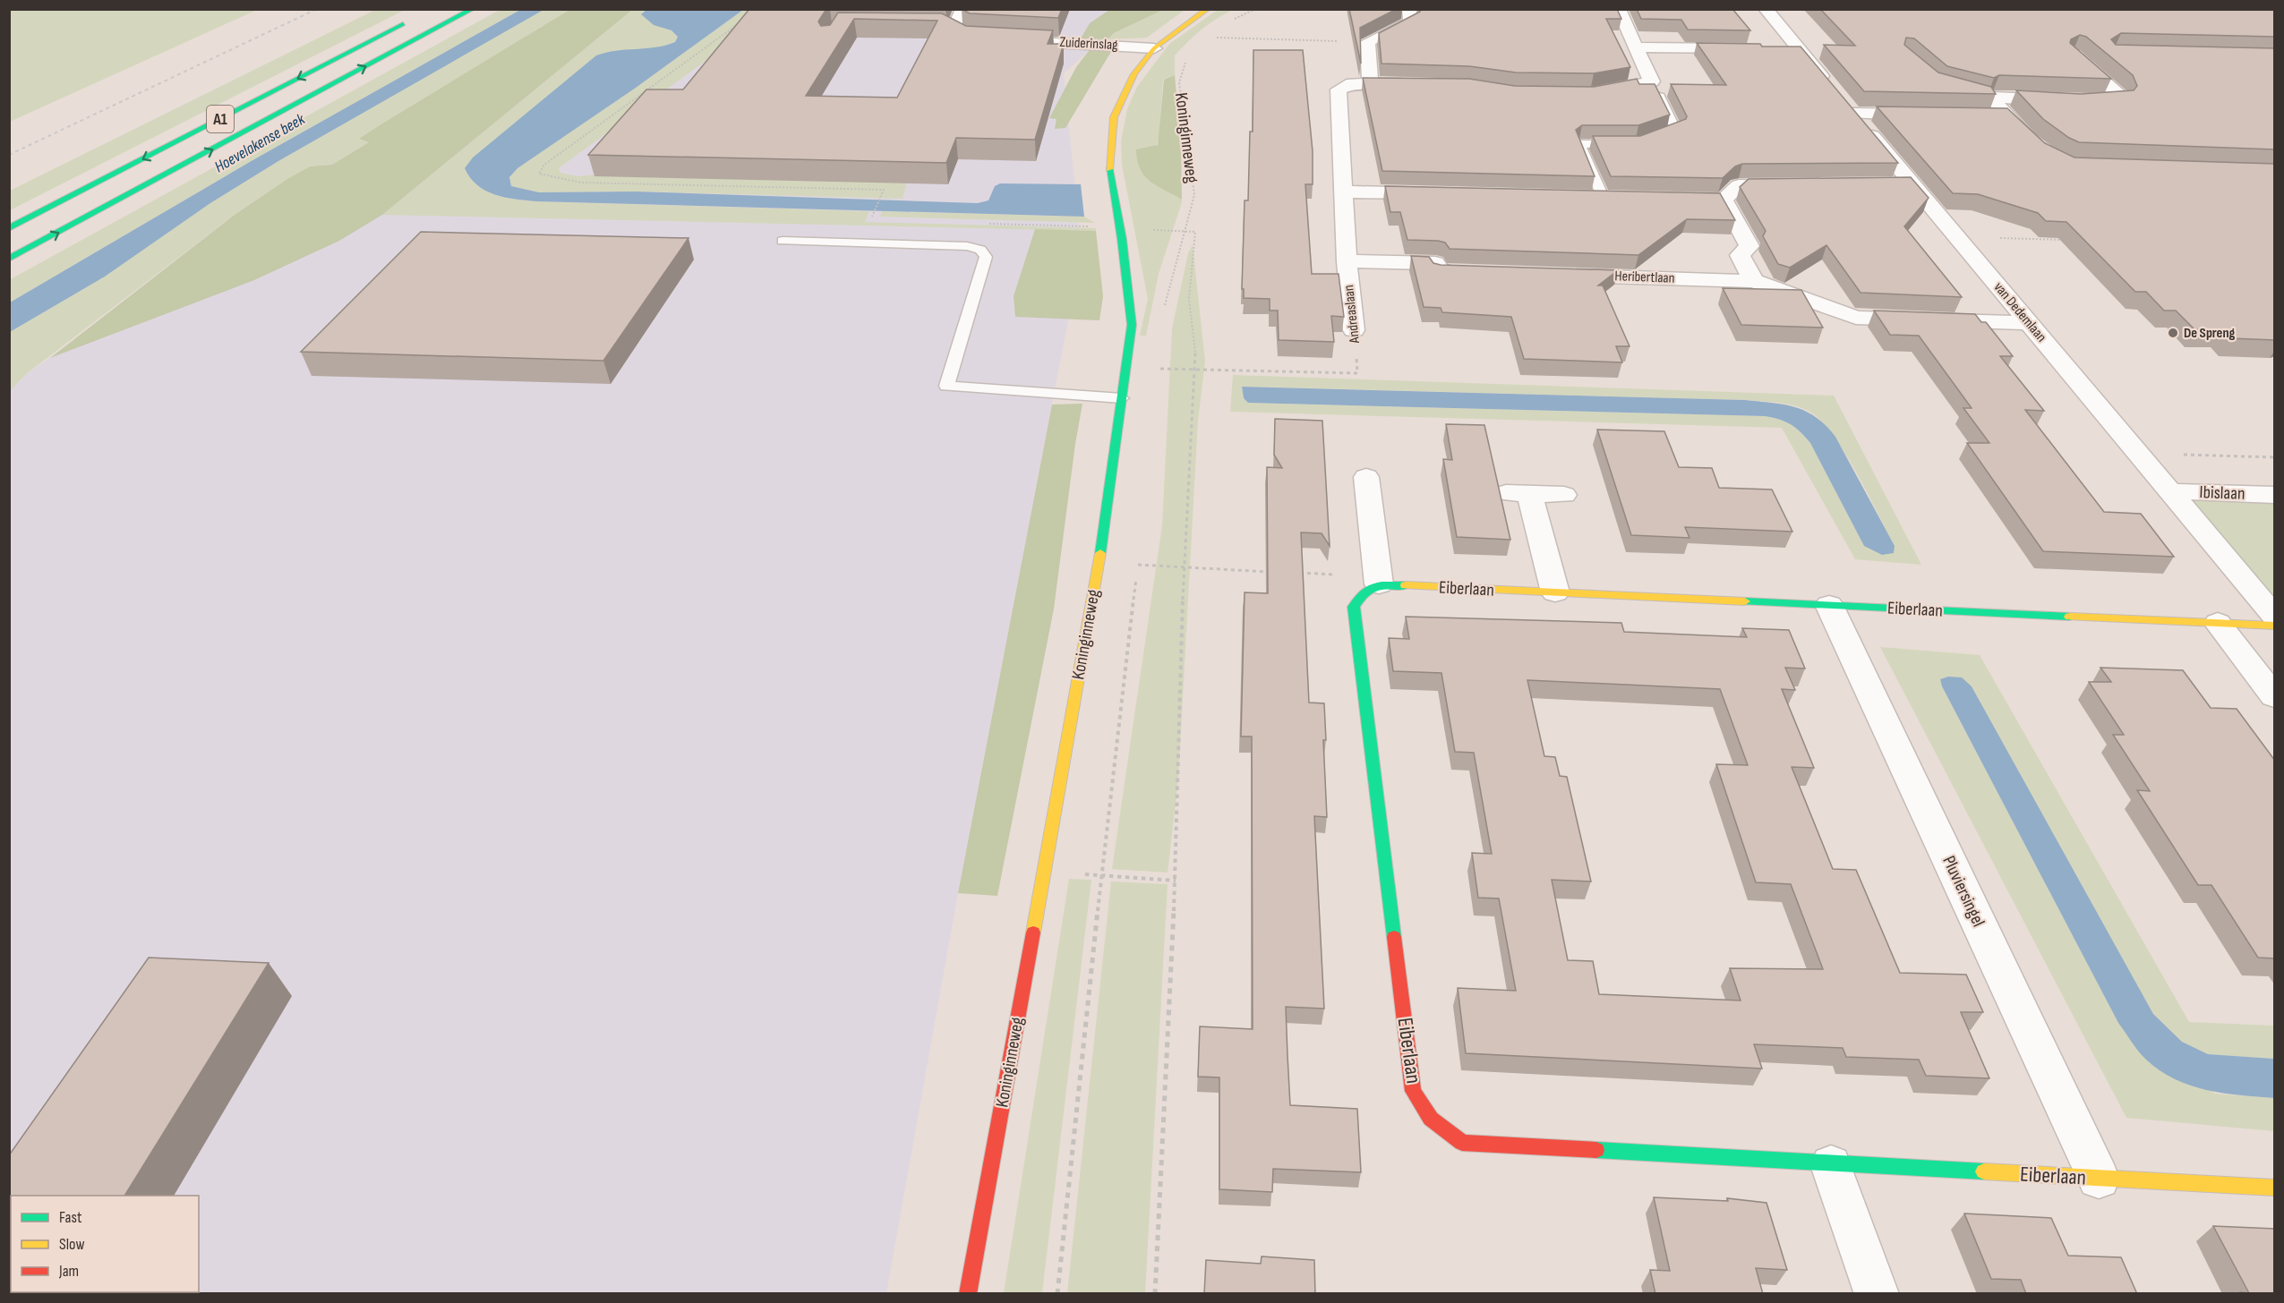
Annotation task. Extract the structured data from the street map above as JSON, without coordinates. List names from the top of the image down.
{
  "streets": {
    "main road": ["A1", "Koninginneweg", "Eiberlaan"],
    "street": [
      "Zuiderinslag",
      "Heribertlaan",
      "van Dedemlaan",
      "Andreaslaan",
      "Ibislaan",
      "Pluviersingel"
    ]
  },
  "crossings": [
    ["Zuiderinslag", "Koninginneweg"],
    ["Heribertlaan", "van Dedemlaan"],
    ["van Dedemlaan", "Ibislaan"],
    ["Eiberlaan", "Pluviersingel"]
  ],
  "water": ["Hoevelakense beek"],
  "places": ["De Spreng"],
  "legend": ["Fast", "Slow", "Jam"]
}
